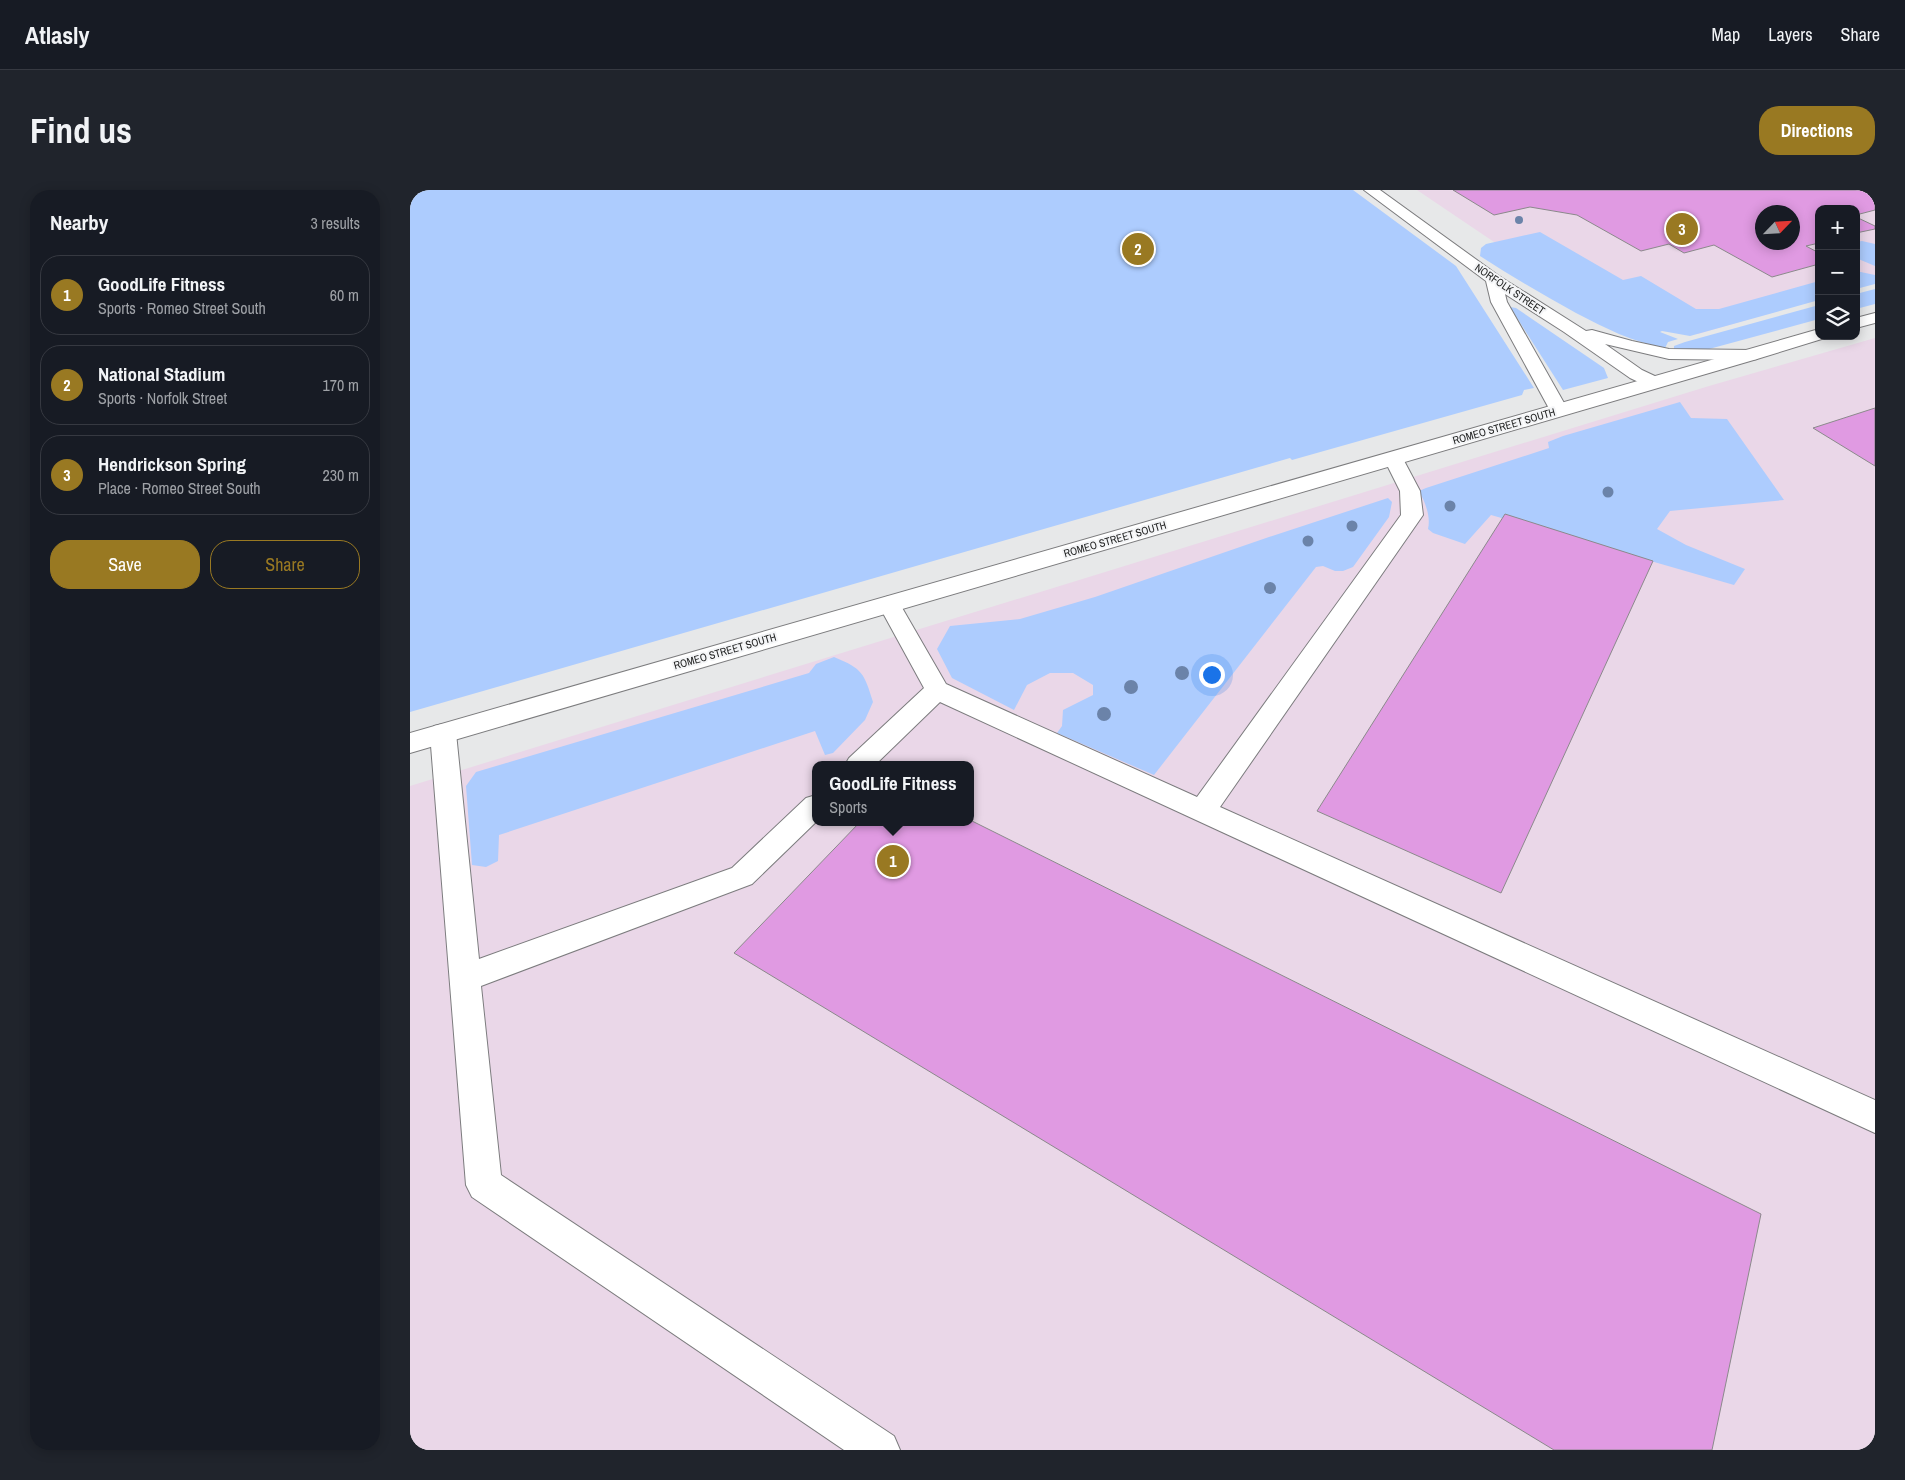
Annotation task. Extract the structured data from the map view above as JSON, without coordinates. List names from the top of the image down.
{
  "streets": {
    "main road": ["NORFOLK STREET", "ROMEO STREET SOUTH"]
  },
  "crossings": [
    ["NORFOLK STREET", "ROMEO STREET SOUTH"]
  ],
  "north": "top right",
  "page": {
    "header": "Atlasly",
    "nav": ["Map", "Layers", "Share"],
    "buttons": [
      "Directions",
      ["Save", "Share"]
    ],
    "title": "Find us",
    "heading": ["Nearby", "3 results"],
    "map_buttons": ["+", "−"],
    "pins": ["3", "2", "1"],
    "list": [
      {
        "mark": "1",
        "name": "GoodLife Fitness",
        "note": "Sports · Romeo Street South",
        "value": "60 m"
      },
      {
        "mark": "2",
        "name": "National Stadium",
        "note": "Sports · Norfolk Street",
        "value": "170 m"
      },
      {
        "mark": "3",
        "name": "Hendrickson Spring",
        "note": "Place · Romeo Street South",
        "value": "230 m"
      }
    ],
    "popup": ["GoodLife Fitness", "Sports"]
  }
}
